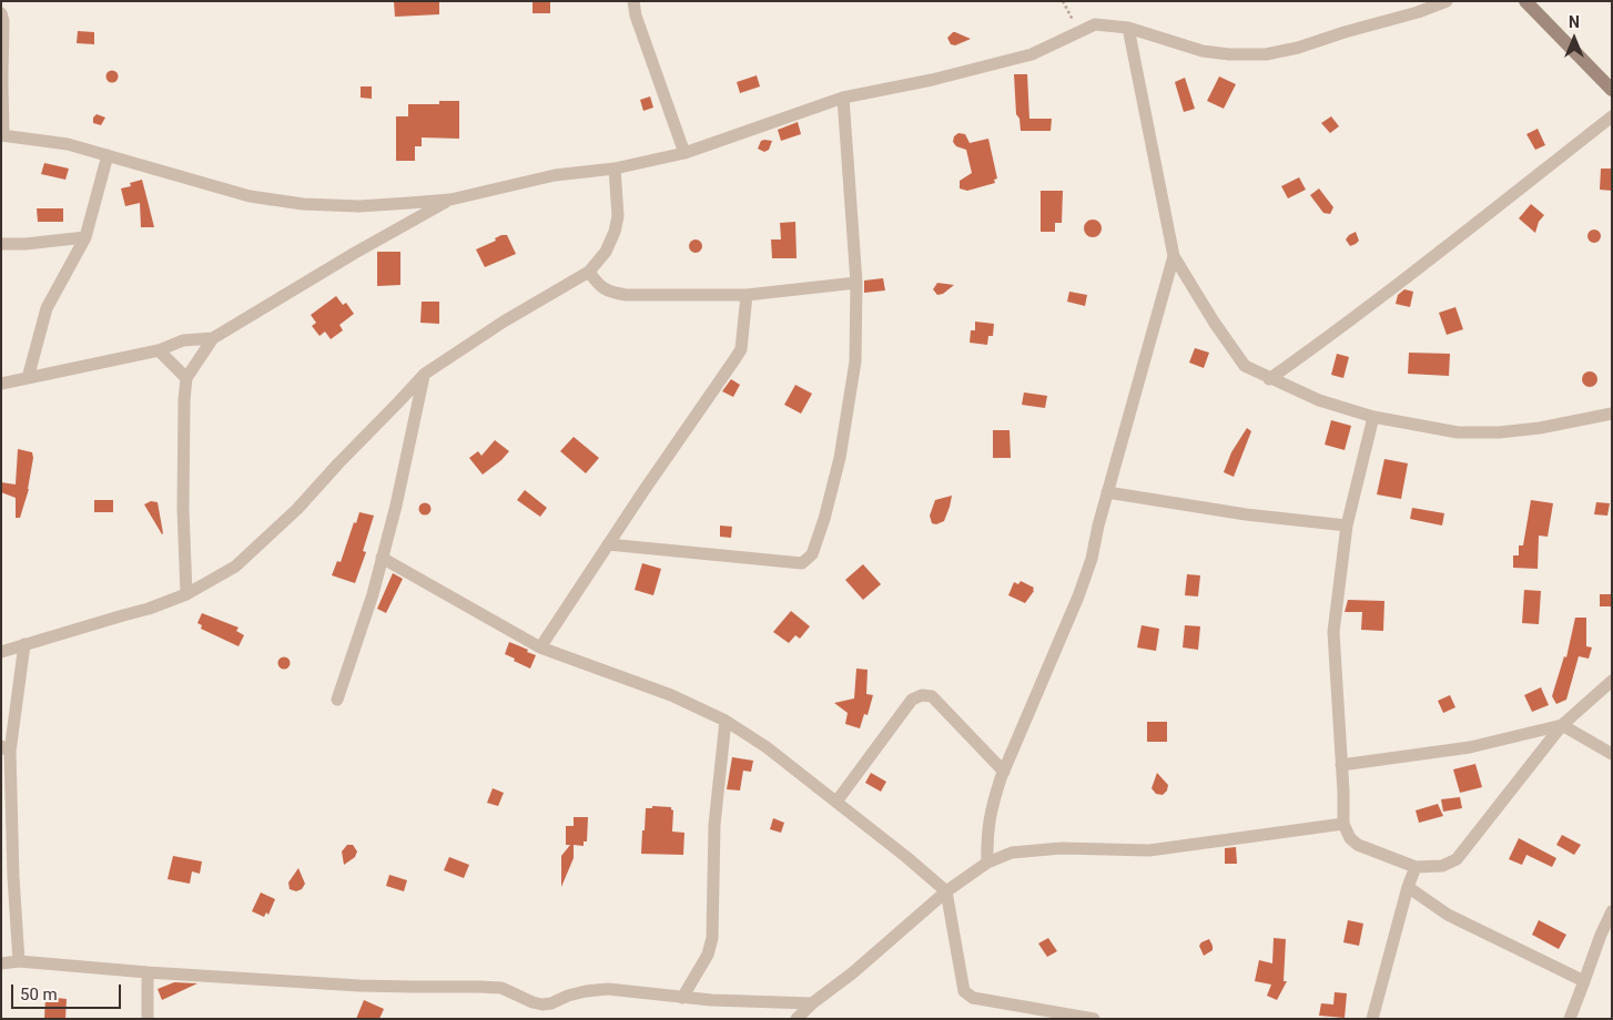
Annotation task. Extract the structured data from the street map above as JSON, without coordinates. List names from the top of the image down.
{
  "scale_bar": "50 m",
  "north": "top"
}
